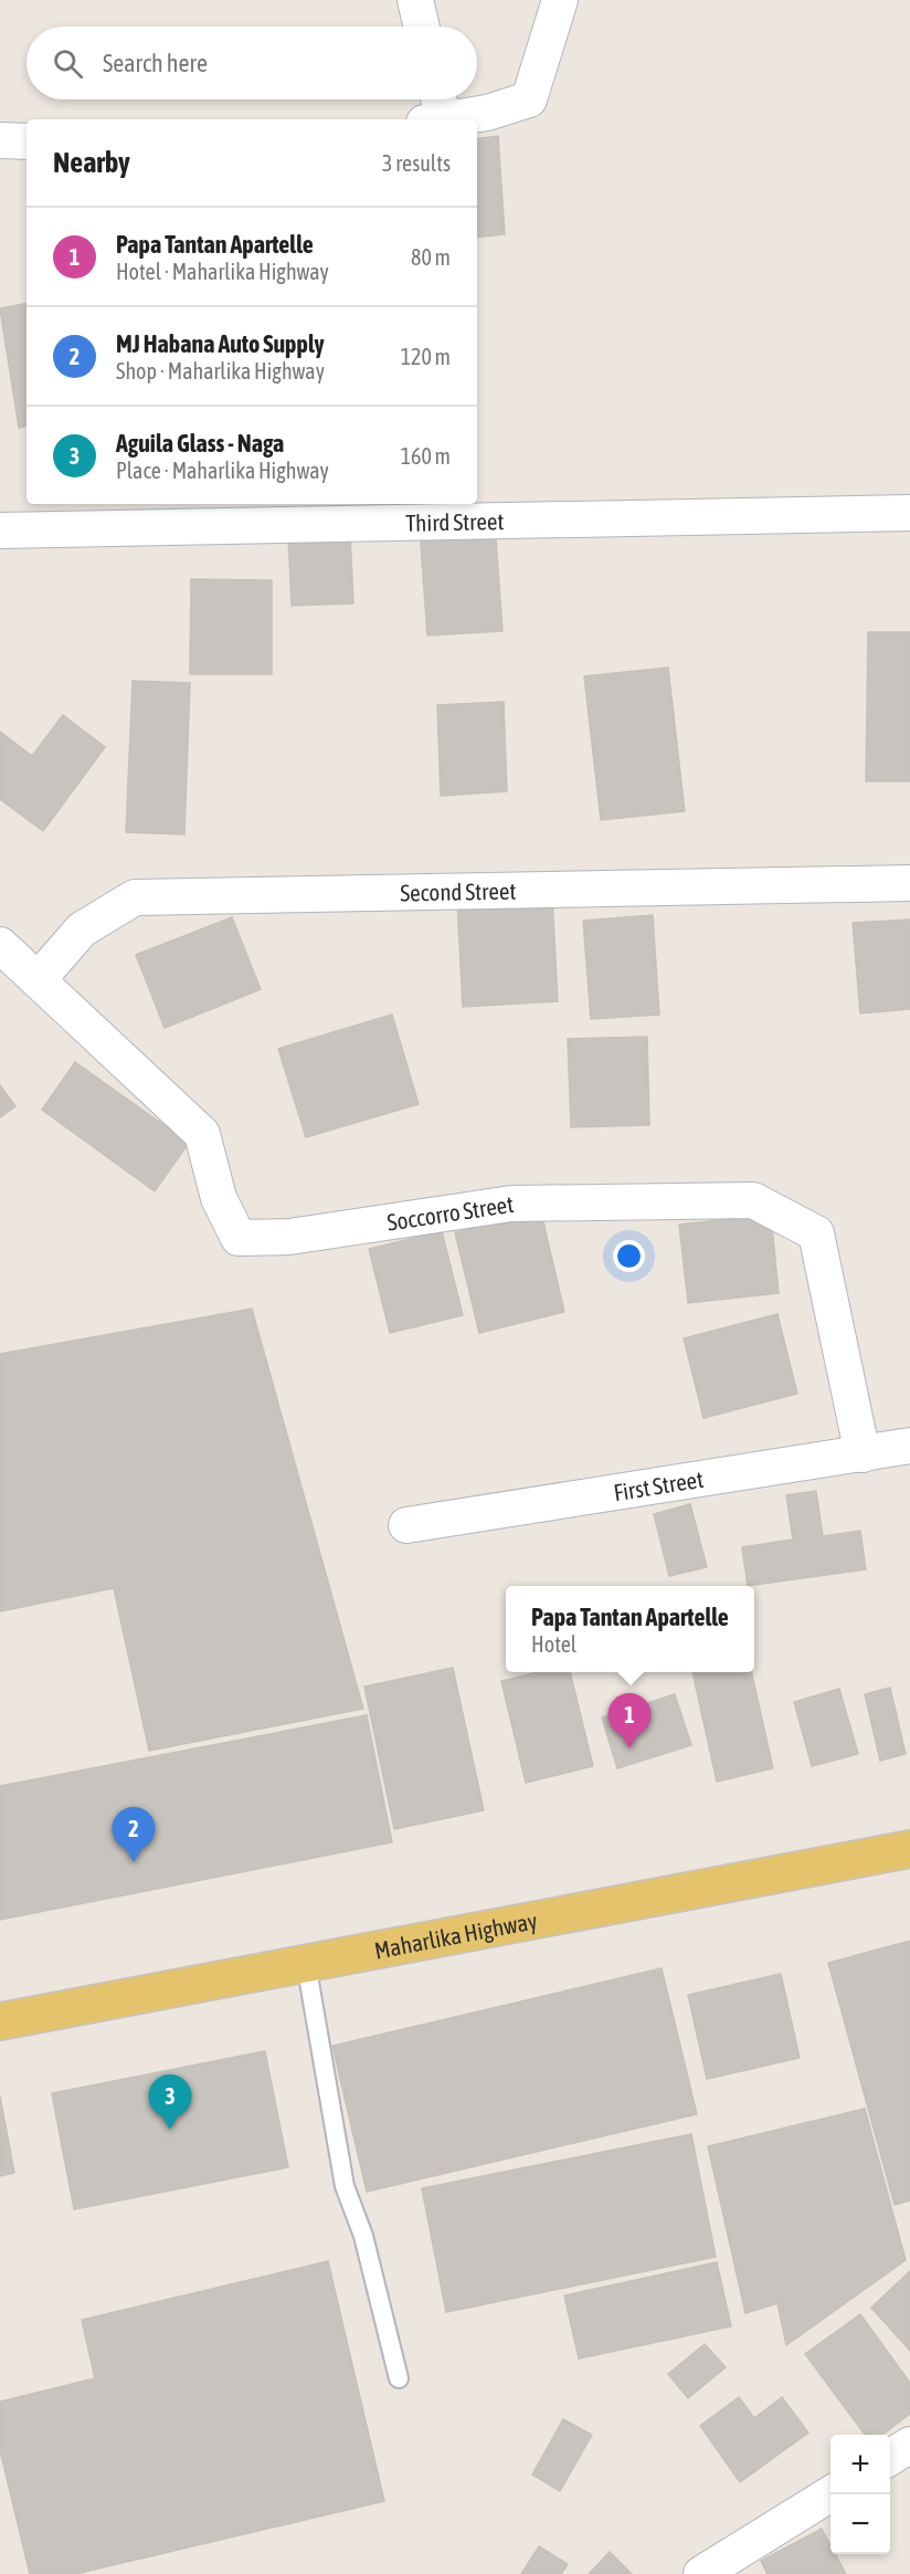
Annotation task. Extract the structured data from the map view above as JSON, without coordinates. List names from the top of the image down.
{
  "streets": {
    "main road": ["Maharlika Highway"],
    "street": [
      "Third Street",
      "Second Street",
      "Soccorro Street",
      "First Street"
    ]
  },
  "crossings": [
    ["Second Street", "Soccorro Street"],
    ["Soccorro Street", "First Street"]
  ],
  "page": {
    "search": "Search here",
    "heading": ["Nearby", "3 results"],
    "list": [
      {
        "mark": "1",
        "name": "Papa Tantan Apartelle",
        "note": "Hotel · Maharlika Highway",
        "value": "80 m"
      },
      {
        "mark": "2",
        "name": "MJ Habana Auto Supply",
        "note": "Shop · Maharlika Highway",
        "value": "120 m"
      },
      {
        "mark": "3",
        "name": "Aguila Glass - Naga",
        "note": "Place · Maharlika Highway",
        "value": "160 m"
      }
    ],
    "popup": ["Papa Tantan Apartelle", "Hotel"],
    "pins": ["1", "2", "3"],
    "map_buttons": ["+", "−"]
  }
}
